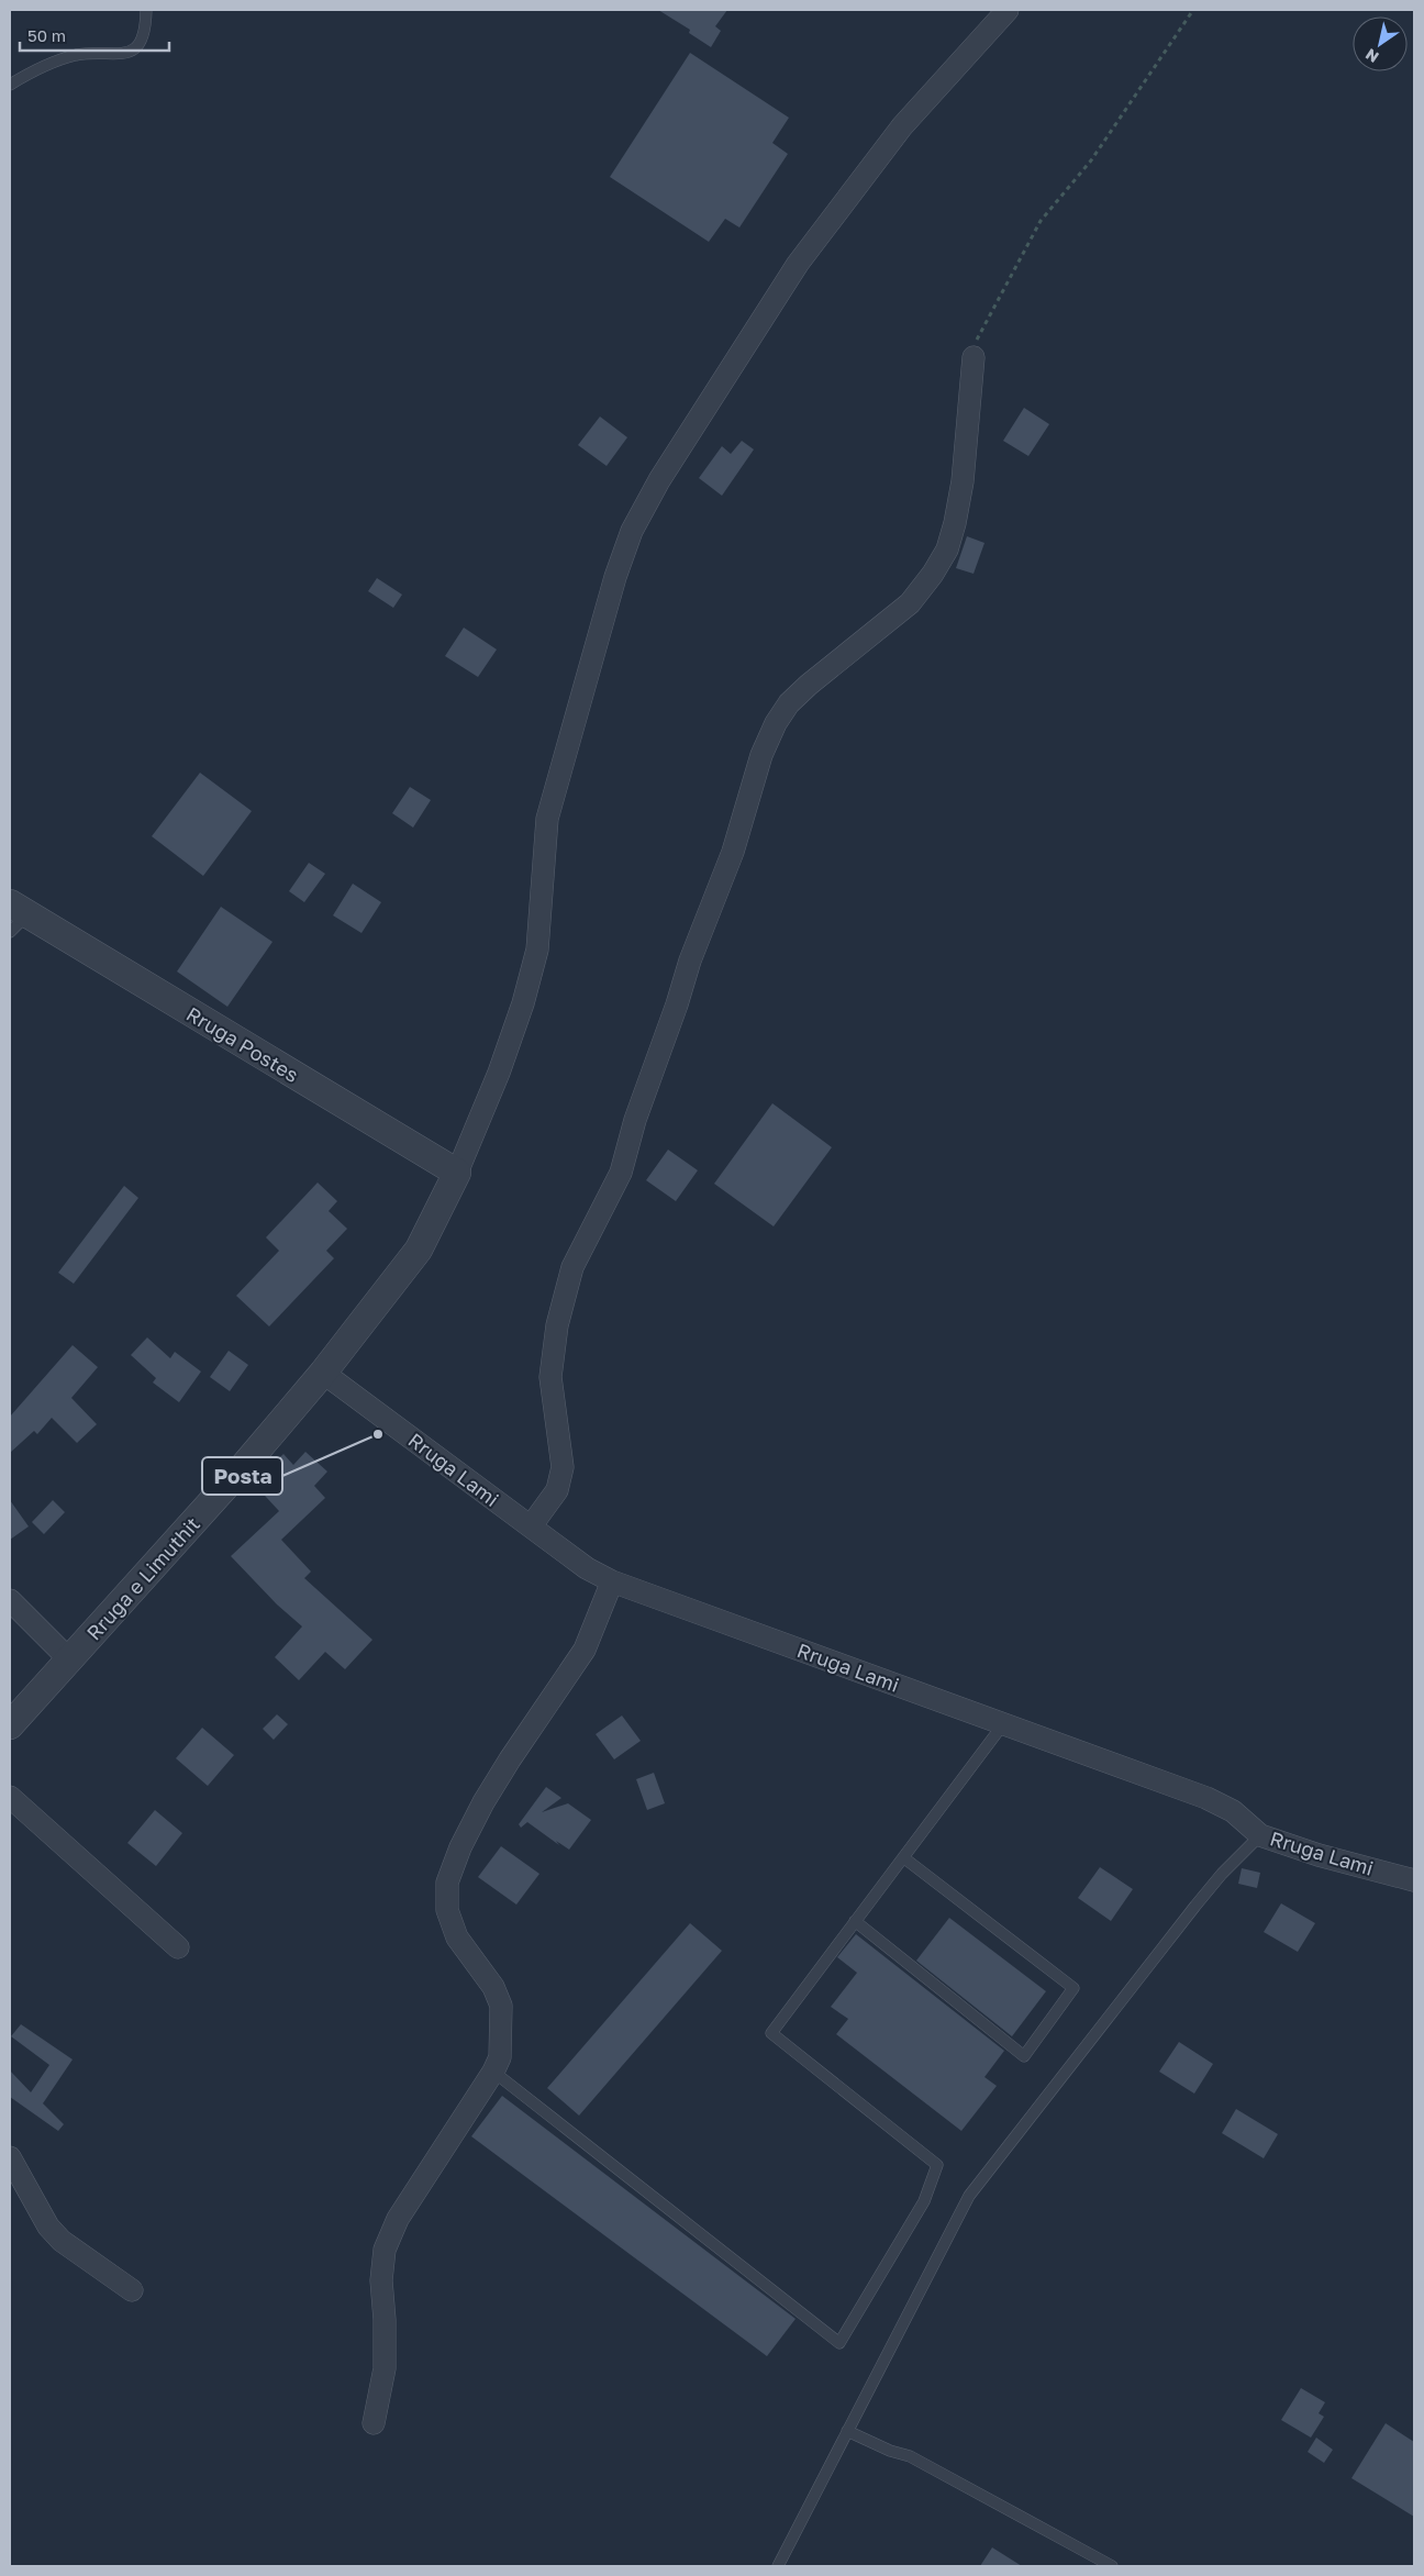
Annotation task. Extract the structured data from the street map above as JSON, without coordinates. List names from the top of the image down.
{
  "streets": {
    "street": ["Rruga Postes", "Rruga Lami", "Rruga e Limuthit"]
  },
  "crossings": [
    ["Rruga Postes", "Rruga e Limuthit"],
    ["Rruga Lami", "Rruga e Limuthit"]
  ],
  "places": ["Posta"],
  "scale_bar": "50 m",
  "north": "bottom left"
}
